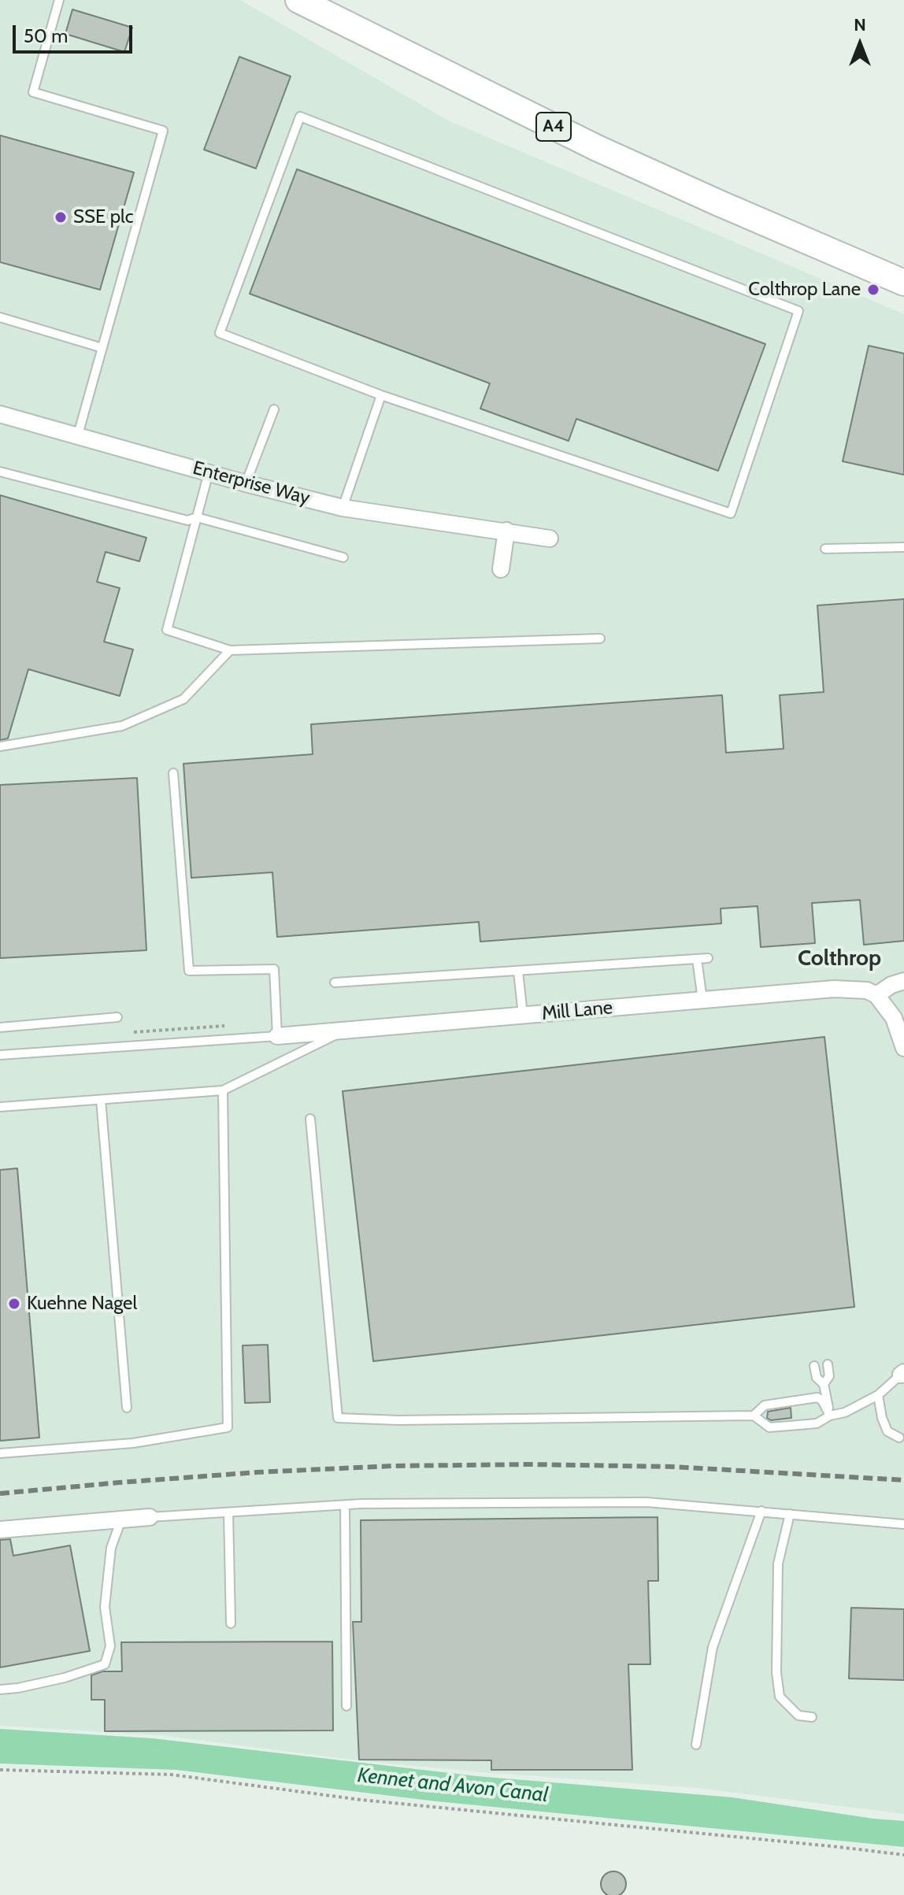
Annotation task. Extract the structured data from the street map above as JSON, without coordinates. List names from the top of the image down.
{
  "streets": {
    "main road": ["A4"],
    "street": ["Enterprise Way", "Mill Lane"]
  },
  "districts": ["Colthrop"],
  "water": ["Kennet and Avon Canal"],
  "places": ["SSE plc", "Colthrop Lane", "Kuehne Nagel"],
  "scale_bar": "50 m",
  "north": "top"
}
